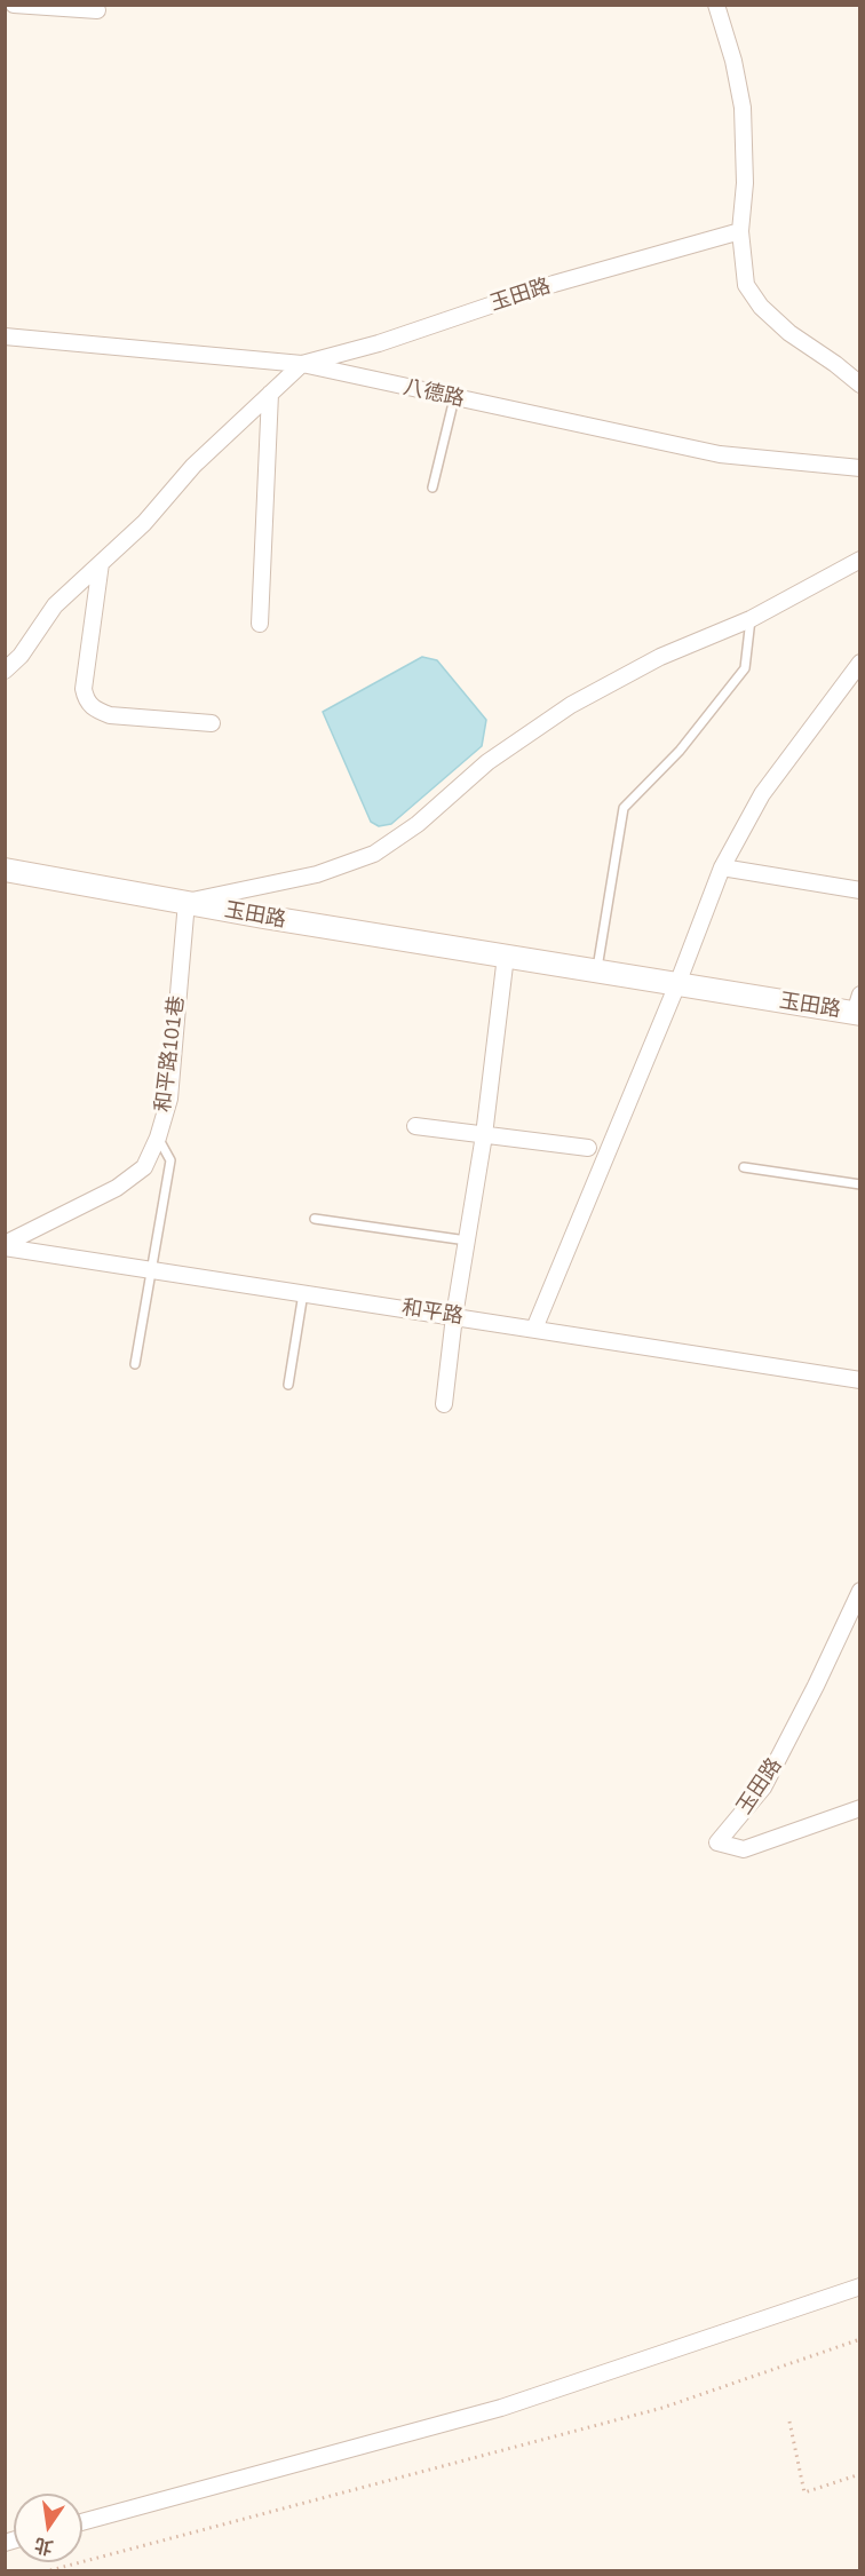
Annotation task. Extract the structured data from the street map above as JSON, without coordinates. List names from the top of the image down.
{
  "streets": {
    "street": [
      "玉田路",
      "八德路",
      "和平路101巷",
      "和平路"
    ]
  },
  "crossings": [
    ["玉田路", "八德路"],
    ["玉田路", "和平路101巷"],
    ["和平路101巷", "和平路"]
  ],
  "north": "bottom"
}
